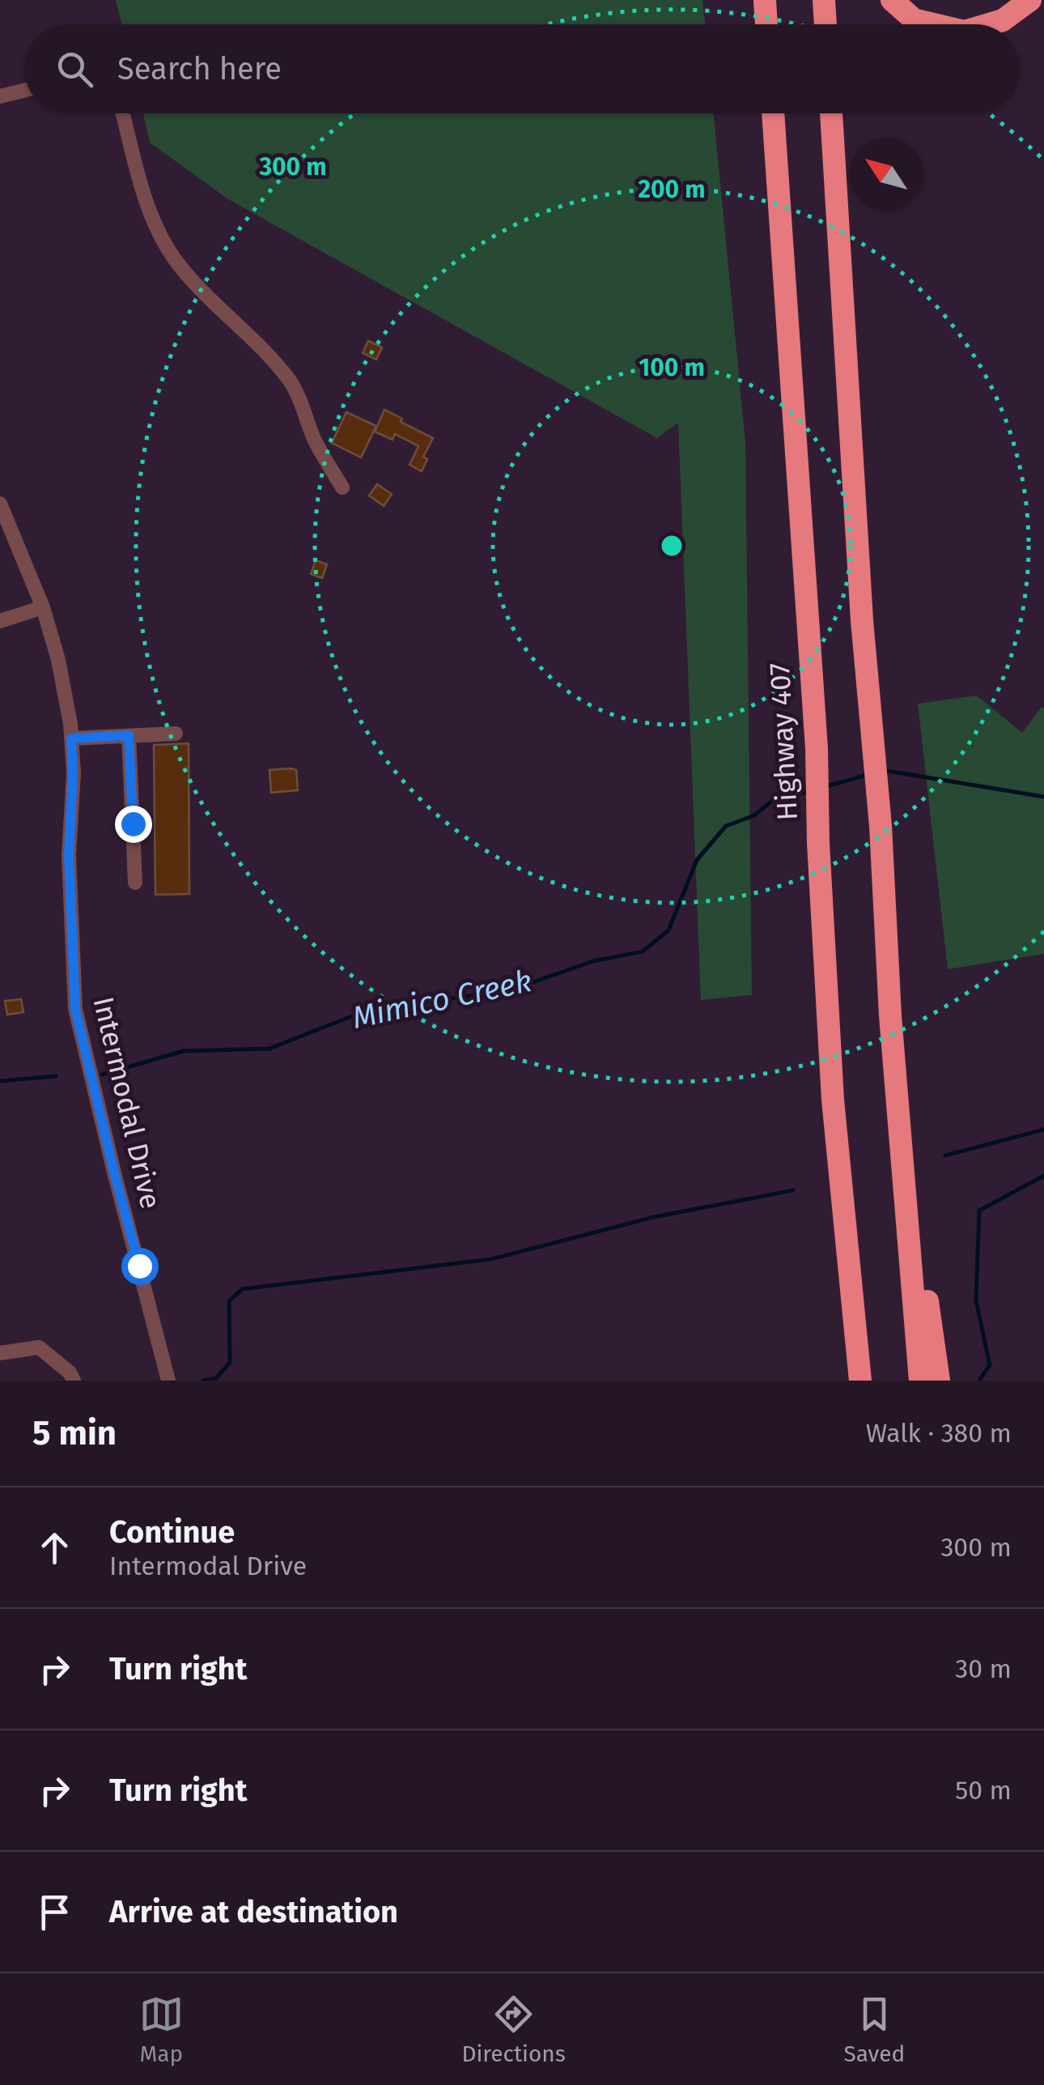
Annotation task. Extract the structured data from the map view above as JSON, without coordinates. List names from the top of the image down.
{
  "streets": {
    "highway": ["Highway 407"],
    "street": ["Intermodal Drive"]
  },
  "water": ["Mimico Creek"],
  "north": "top left",
  "page": {
    "search": "Search here",
    "heading": ["5 min", "Walk · 380 m"],
    "list": [
      ["Continue", "Intermodal Drive", "300 m"],
      ["Turn right", "30 m"],
      ["Turn right", "50 m"],
      "Arrive at destination"
    ],
    "nav": ["Map", "Directions", "Saved"]
  },
  "rings": ["300 m", "200 m", "100 m"]
}
